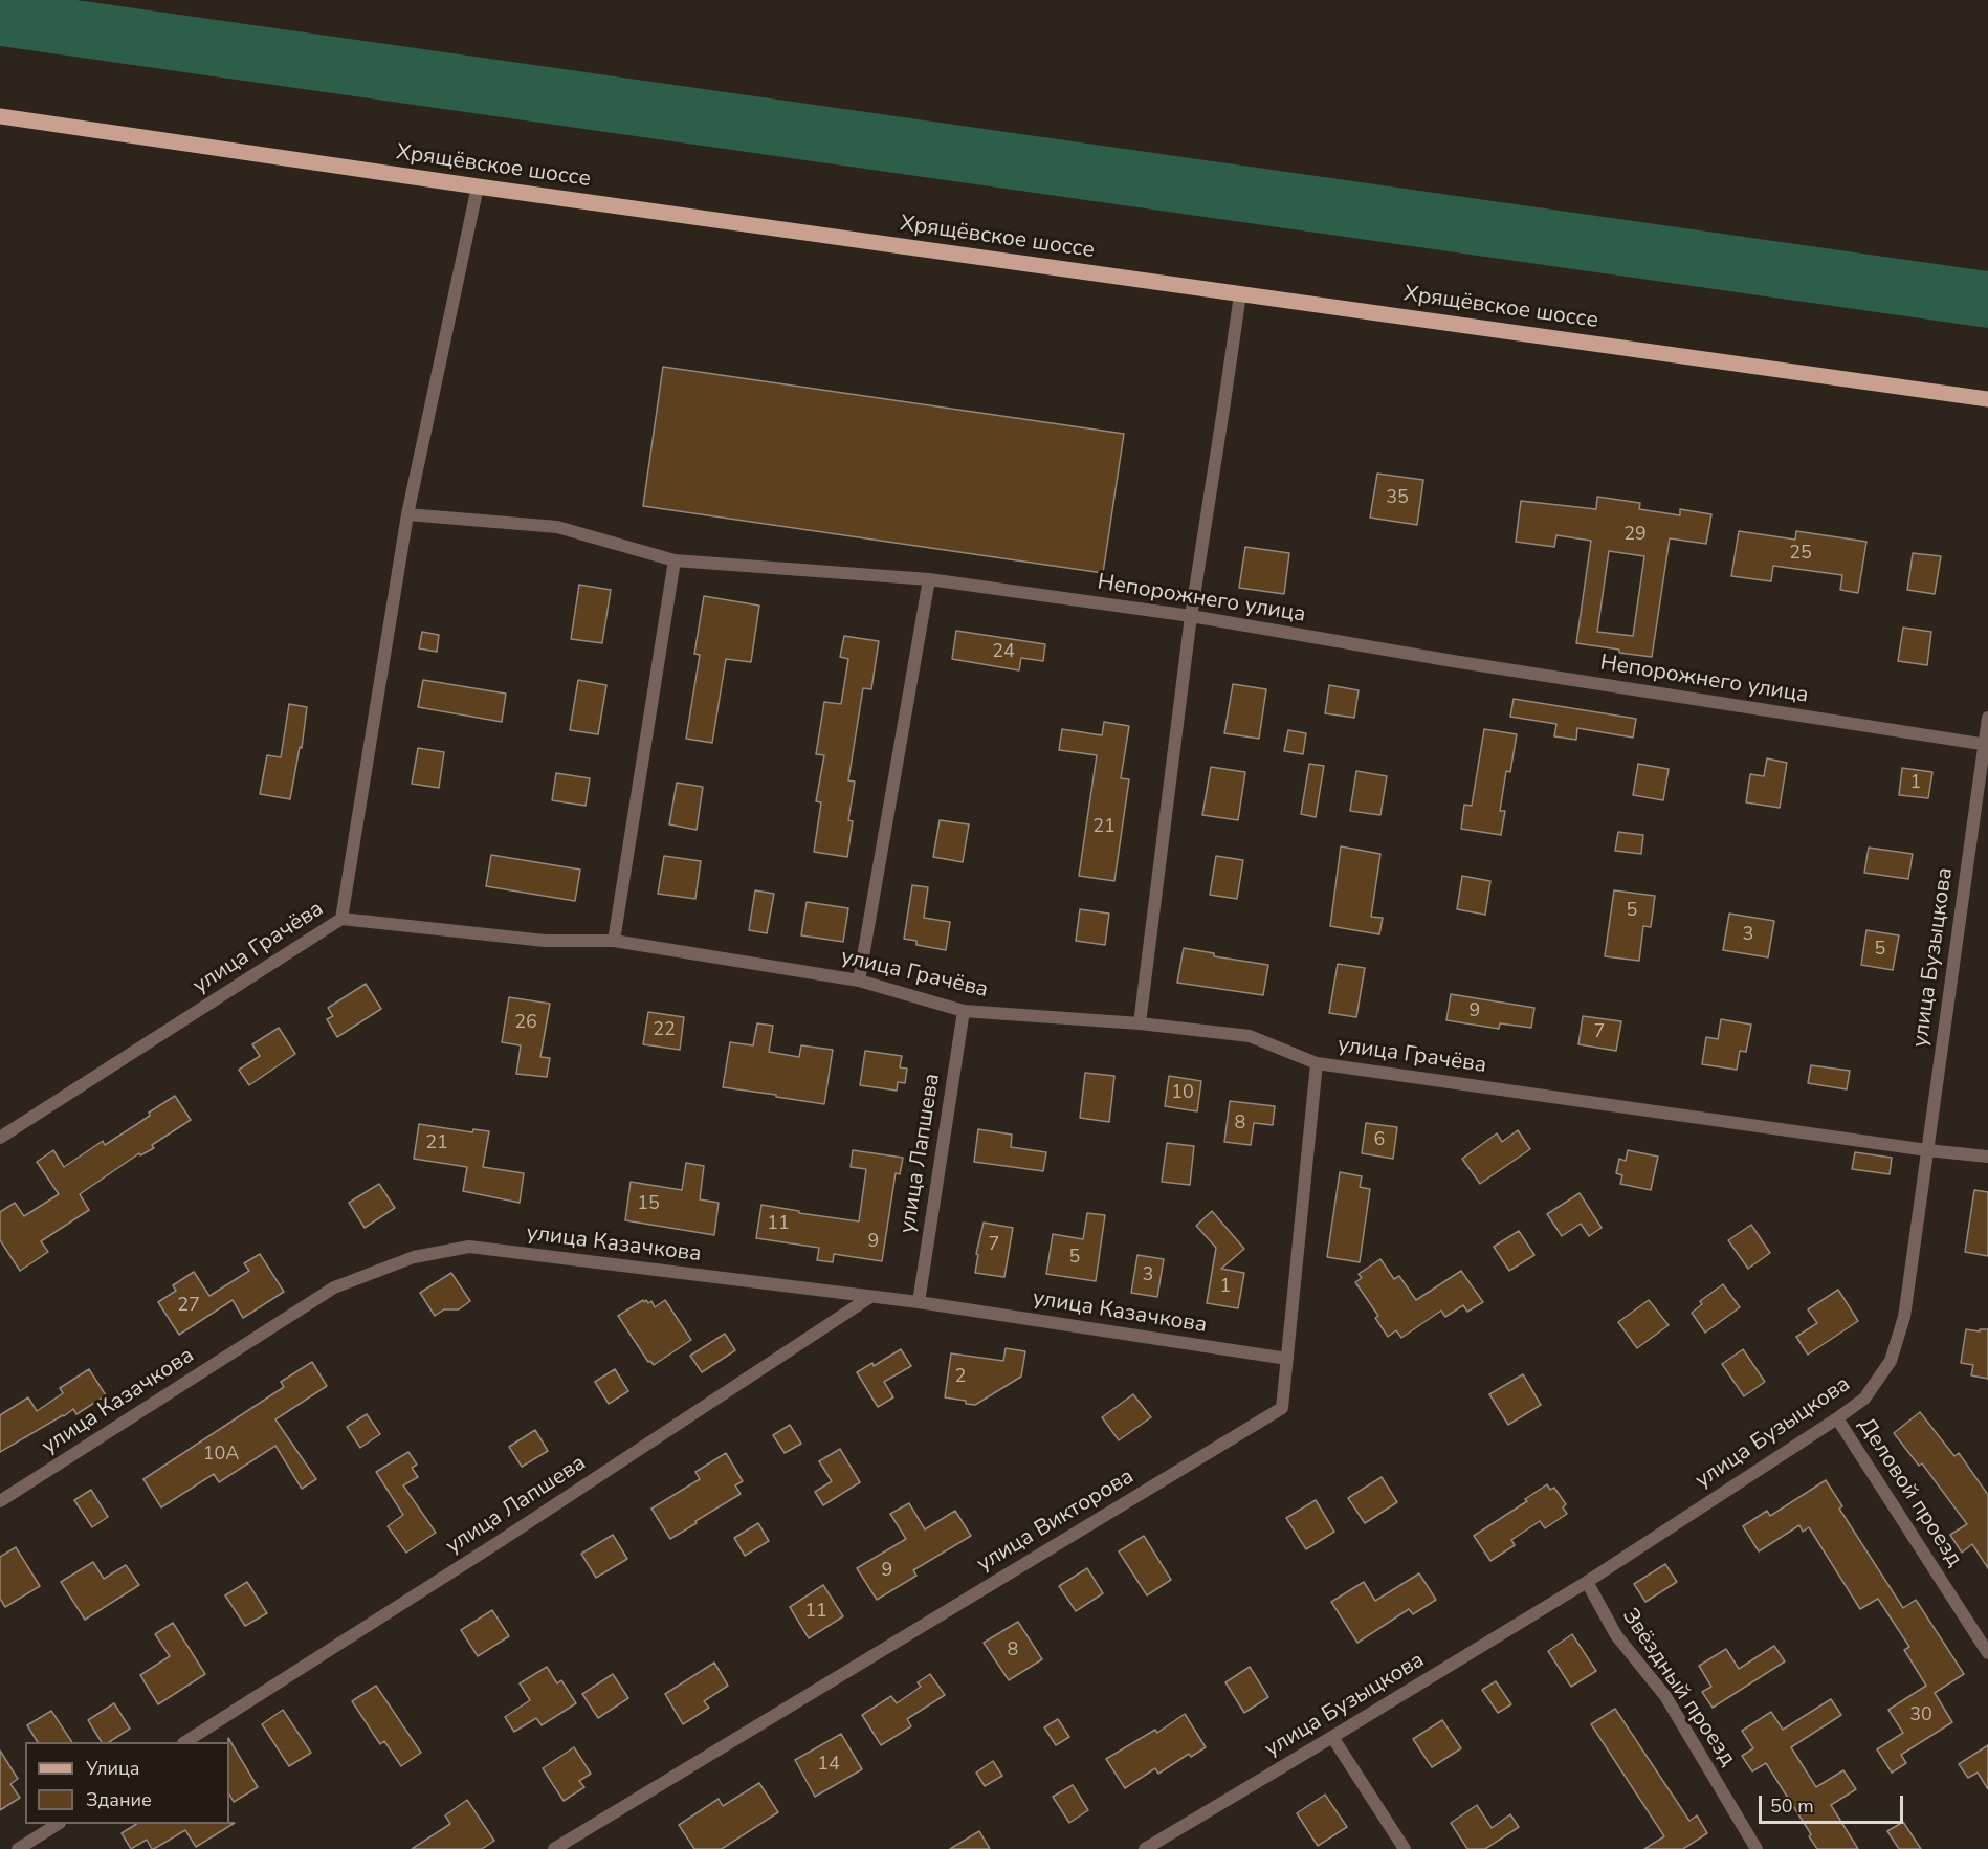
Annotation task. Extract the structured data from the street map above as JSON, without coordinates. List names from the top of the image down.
{
  "streets": {
    "main road": ["Хрящёвское шоссе"],
    "street": [
      "Непорожнего улица",
      "улица Грачёва",
      "улица Бузыцкова",
      "улица Лапшева",
      "улица Казачкова",
      "Деловой проезд",
      "улица Викторова",
      "Звёздный проезд"
    ]
  },
  "crossings": [
    ["Непорожнего улица", "улица Бузыцкова"],
    ["улица Грачёва", "улица Бузыцкова"],
    ["улица Грачёва", "улица Лапшева"],
    ["улица Грачёва", "улица Викторова"],
    ["улица Бузыцкова", "Деловой проезд"],
    ["улица Бузыцкова", "Звёздный проезд"],
    ["улица Лапшева", "улица Казачкова"],
    ["улица Казачкова", "улица Викторова"]
  ],
  "house_numbers": [
    "35",
    "29",
    "25",
    "24",
    "1",
    "21",
    "5",
    "3",
    "5",
    "9",
    "26",
    "22",
    "7",
    "10",
    "8",
    "6",
    "21",
    "15",
    "11",
    "9",
    "7",
    "5",
    "3",
    "1",
    "27",
    "2",
    "10А",
    "9",
    "11",
    "8",
    "30",
    "14"
  ],
  "legend": ["Улица", "Здание"],
  "scale_bar": "50 m"
}
